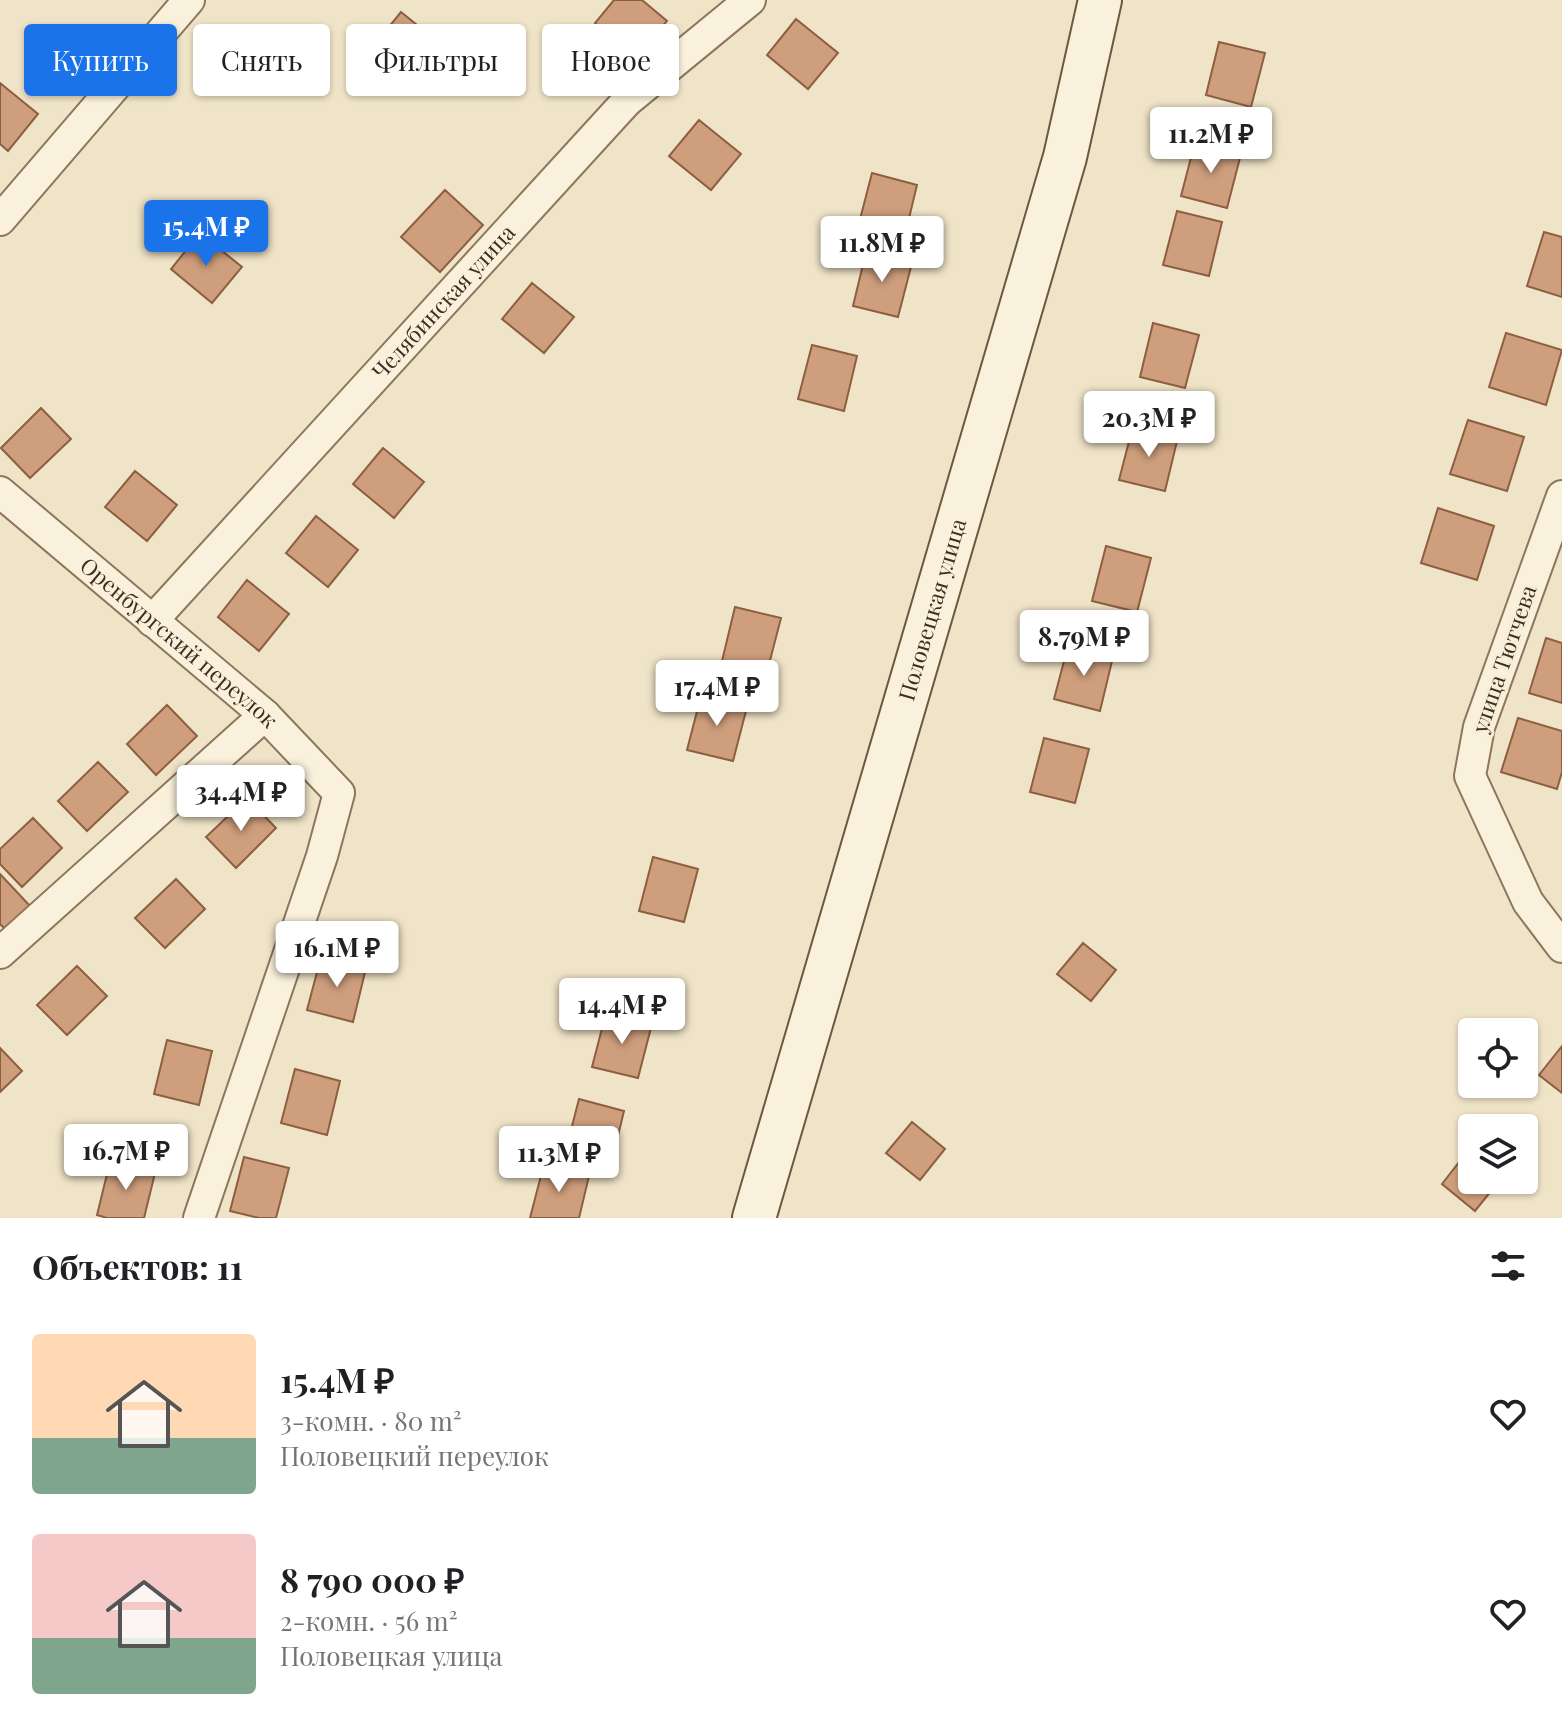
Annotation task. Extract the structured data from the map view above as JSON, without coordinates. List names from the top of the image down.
{
  "streets": {
    "street": [
      "Челябинская улица",
      "Половецкая улица",
      "Оренбургский переулок",
      "улица Тютчева"
    ]
  },
  "crossings": [
    ["Челябинская улица", "Оренбургский переулок"]
  ],
  "page": {
    "chip": [
      "Купить",
      "Снять",
      "Фильтры",
      "Новое"
    ],
    "price": [
      "11.2M ₽",
      "15.4M ₽",
      "11.8M ₽",
      "20.3M ₽",
      "8.79M ₽",
      "17.4M ₽",
      "34.4M ₽",
      "16.1M ₽",
      "14.4M ₽",
      "16.7M ₽",
      "11.3M ₽"
    ],
    "heading": "Объектов: 11",
    "list": [
      {
        "name": "15.4M ₽",
        "note": "3-комн. · 80 m² · Половецкий переулок"
      },
      {
        "name": "8 790 000 ₽",
        "note": "2-комн. · 56 m² · Половецкая улица"
      }
    ]
  }
}
